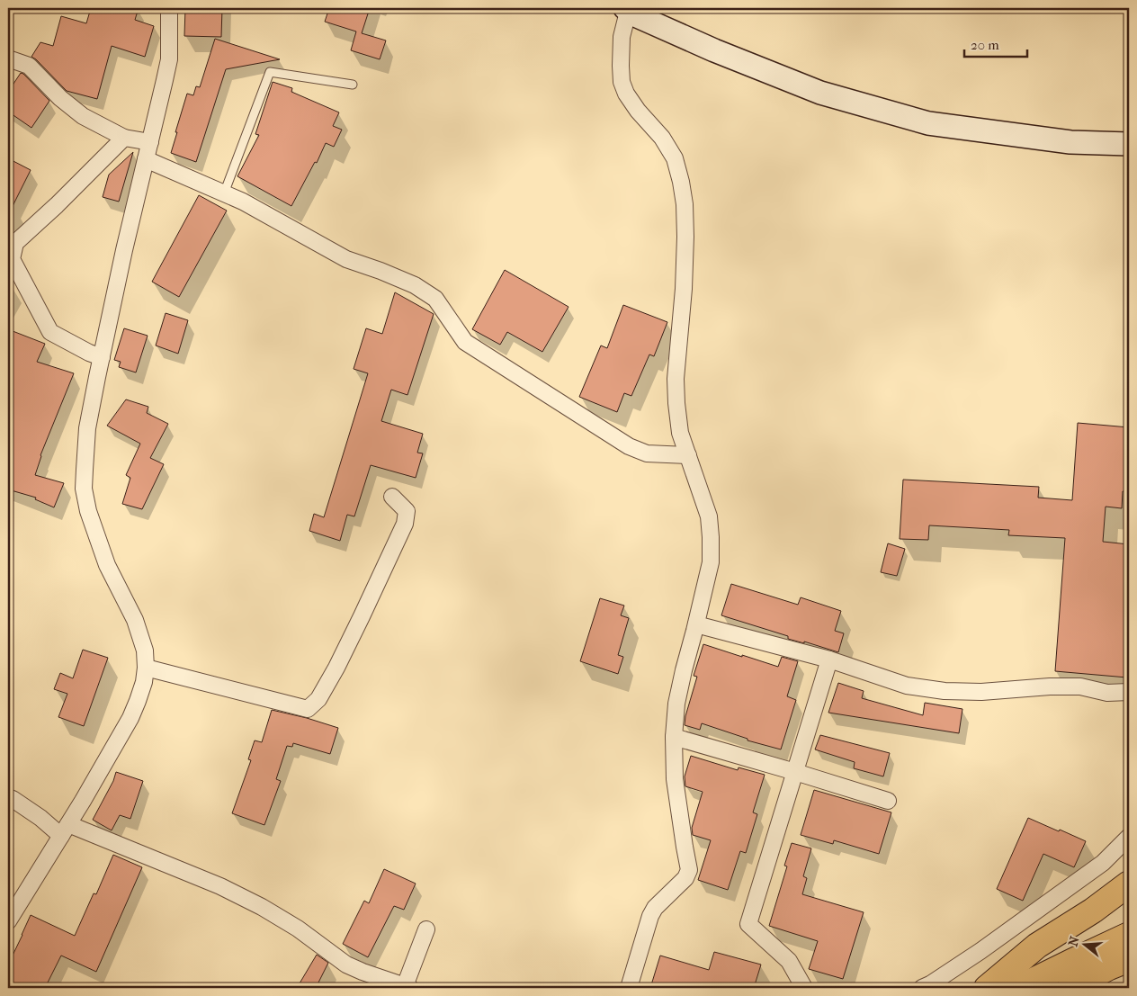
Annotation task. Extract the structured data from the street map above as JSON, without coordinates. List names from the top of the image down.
{
  "scale_bar": "20 m",
  "north": "left"
}
